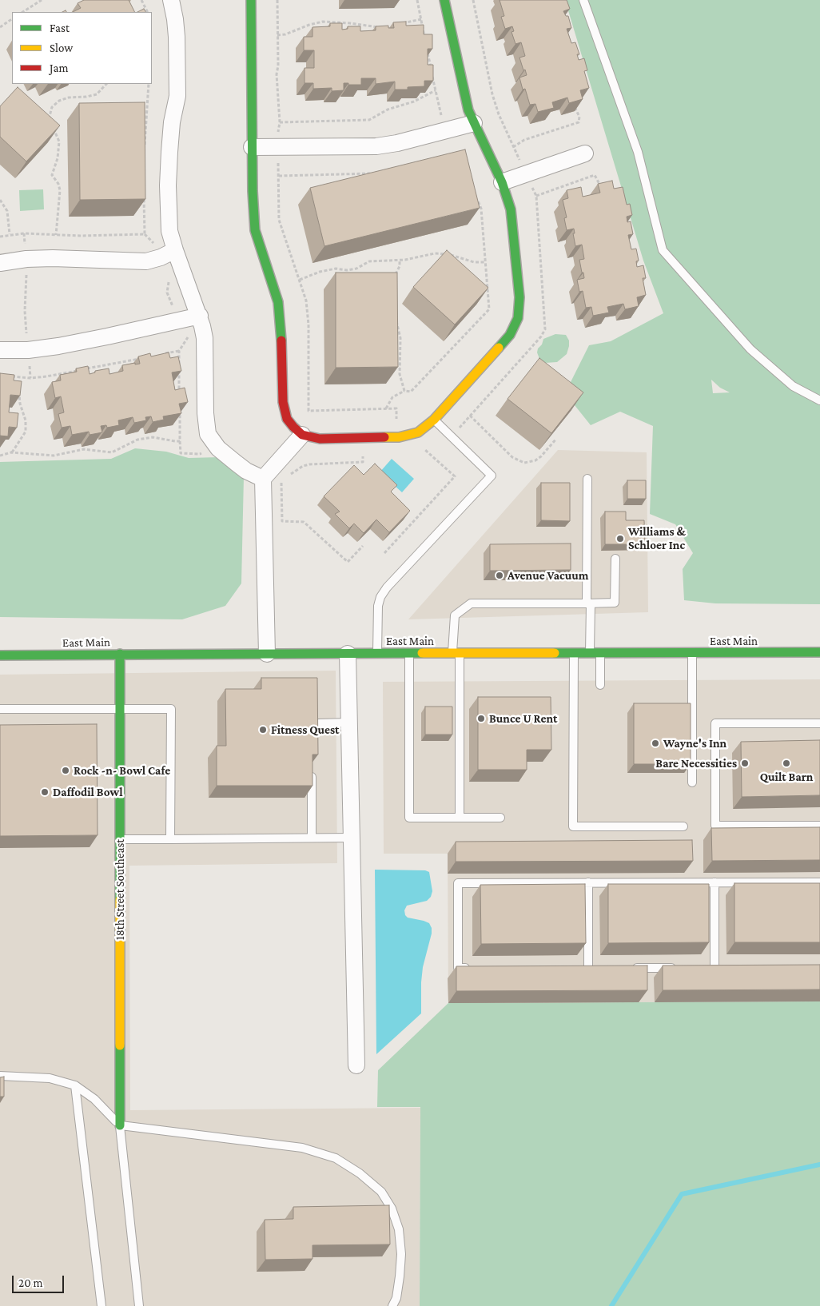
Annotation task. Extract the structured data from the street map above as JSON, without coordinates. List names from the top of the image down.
{
  "streets": {
    "street": ["East Main", "18th Street Southeast"]
  },
  "crossings": [
    ["East Main", "18th Street Southeast"]
  ],
  "places": [
    "Williams & Schloer Inc",
    "Avenue Vacuum",
    "Bunce U Rent",
    "Fitness Quest",
    "Wayne's Inn",
    "Bare Necessities",
    "Quilt Barn",
    "Rock -n- Bowl Cafe",
    "Daffodil Bowl"
  ],
  "legend": ["Fast", "Slow", "Jam"],
  "scale_bar": "20 m"
}
